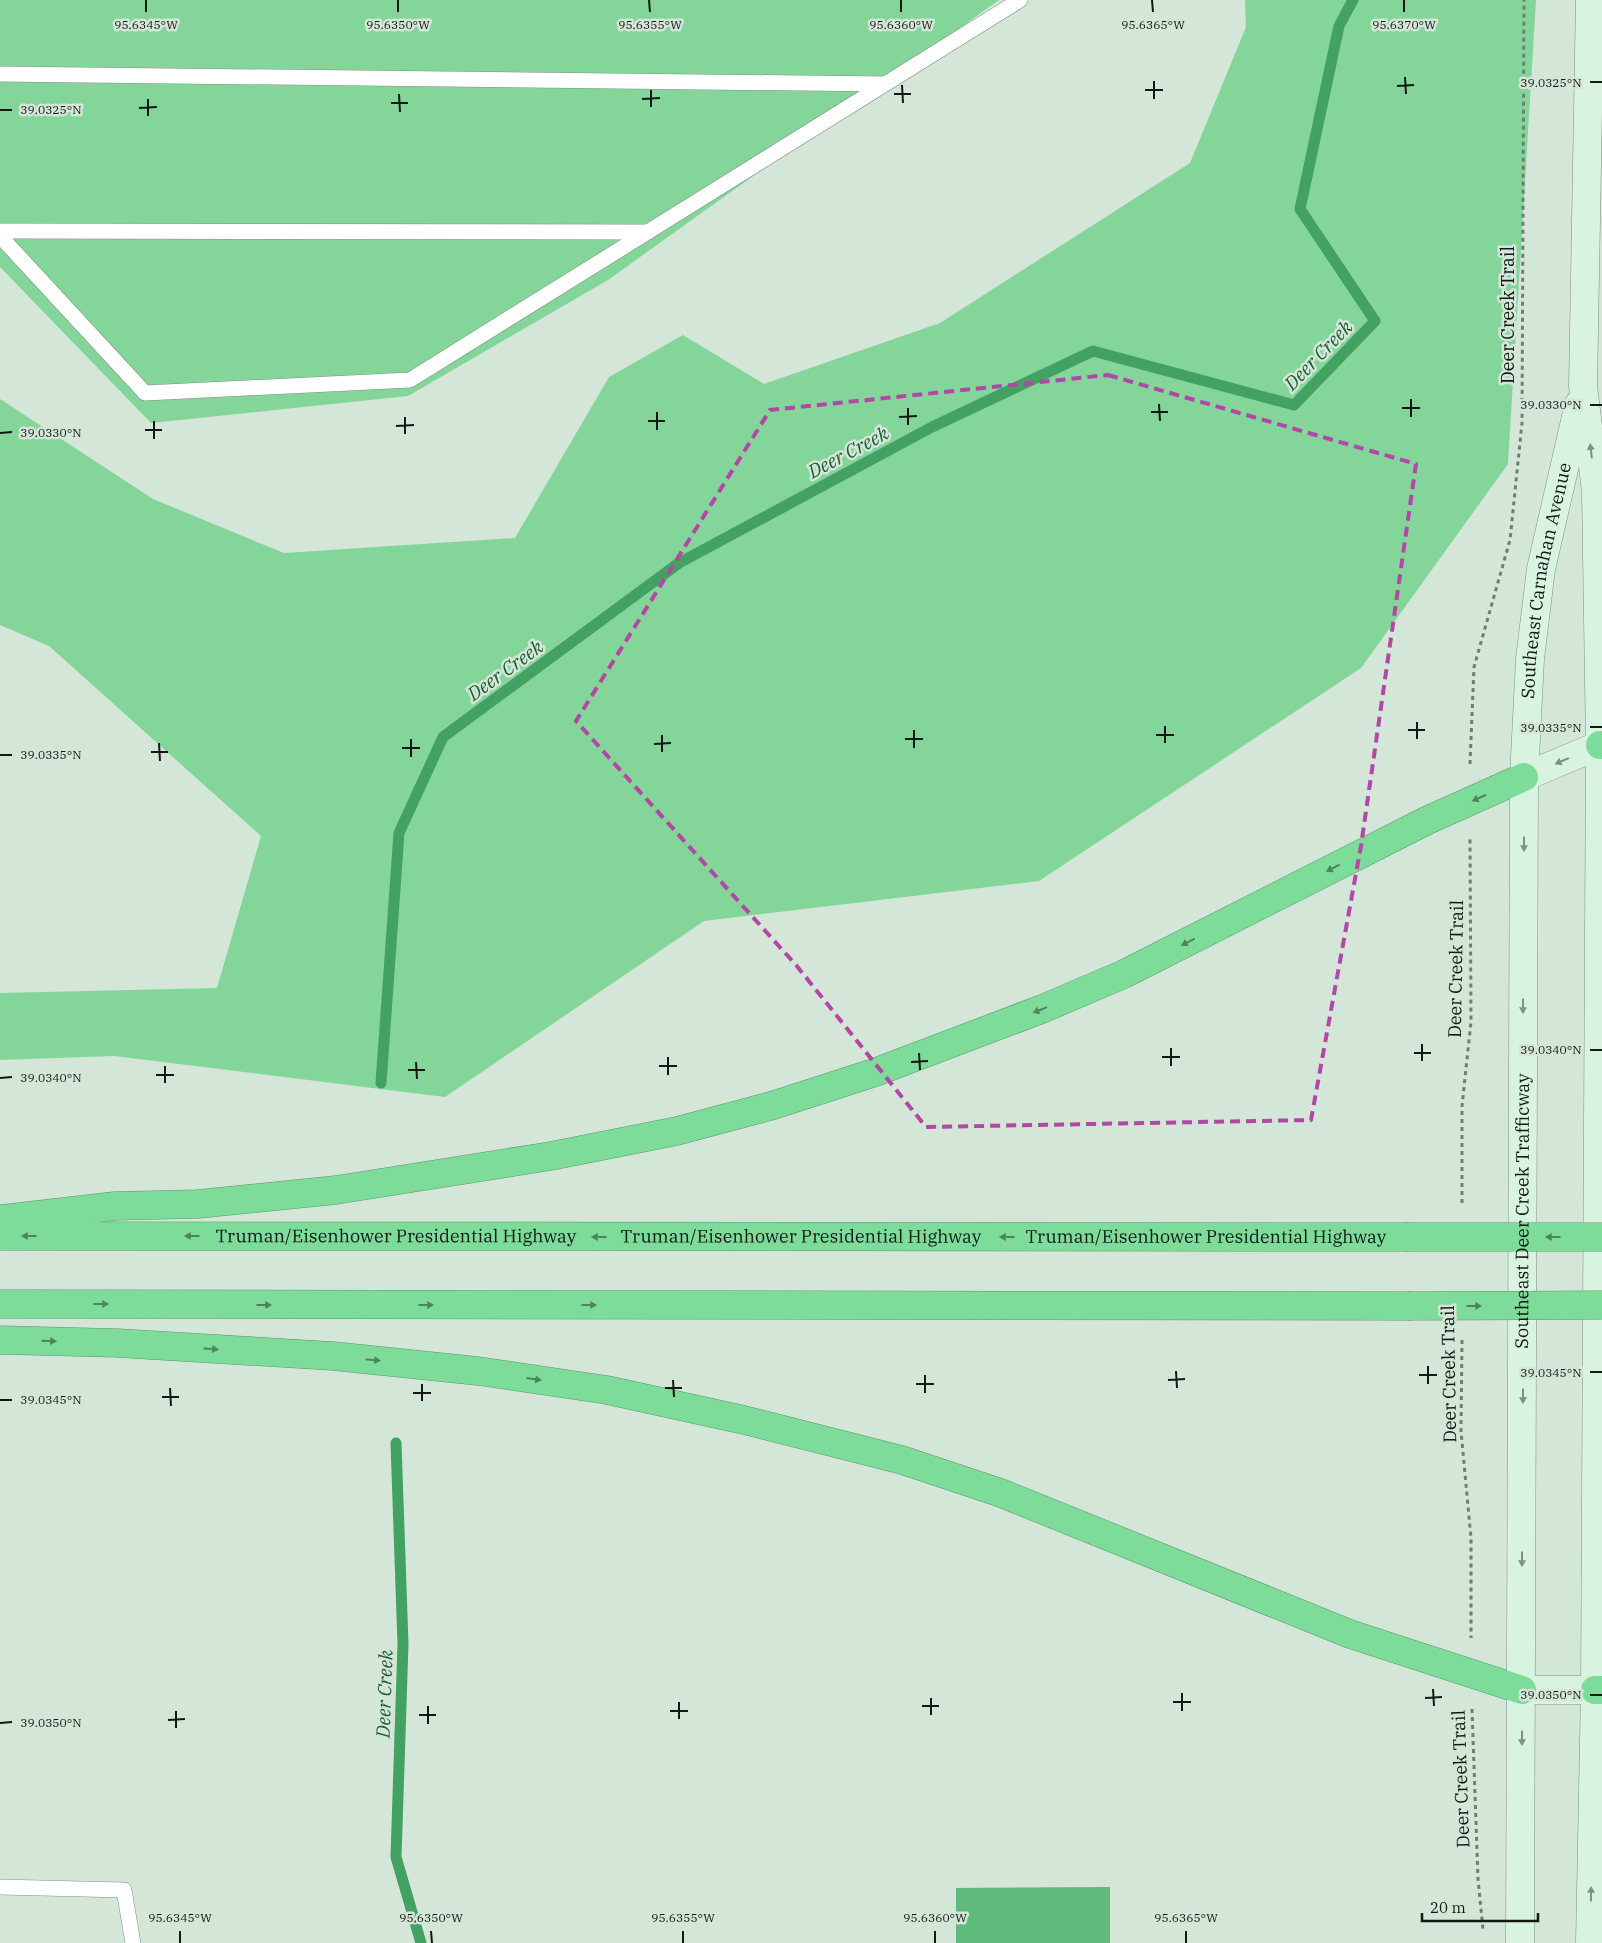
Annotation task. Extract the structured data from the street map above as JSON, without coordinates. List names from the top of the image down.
{
  "streets": {
    "highway": ["Truman/Eisenhower Presidential Highway"],
    "street": ["Southeast Carnahan Avenue", "Southeast Deer Creek Trafficway"],
    "path": ["Deer Creek Trail"]
  },
  "crossings": [
    ["Southeast Carnahan Avenue", "Southeast Deer Creek Trafficway"]
  ],
  "water": ["Deer Creek"],
  "scale_bar": "20 m",
  "coordinates": [
    "95.6345°W",
    "95.6350°W",
    "95.6355°W",
    "95.6360°W",
    "95.6365°W",
    "95.6370°W",
    "39.0325°N",
    "39.0330°N",
    "39.0335°N",
    "39.0340°N",
    "39.0345°N",
    "39.0350°N"
  ]
}
